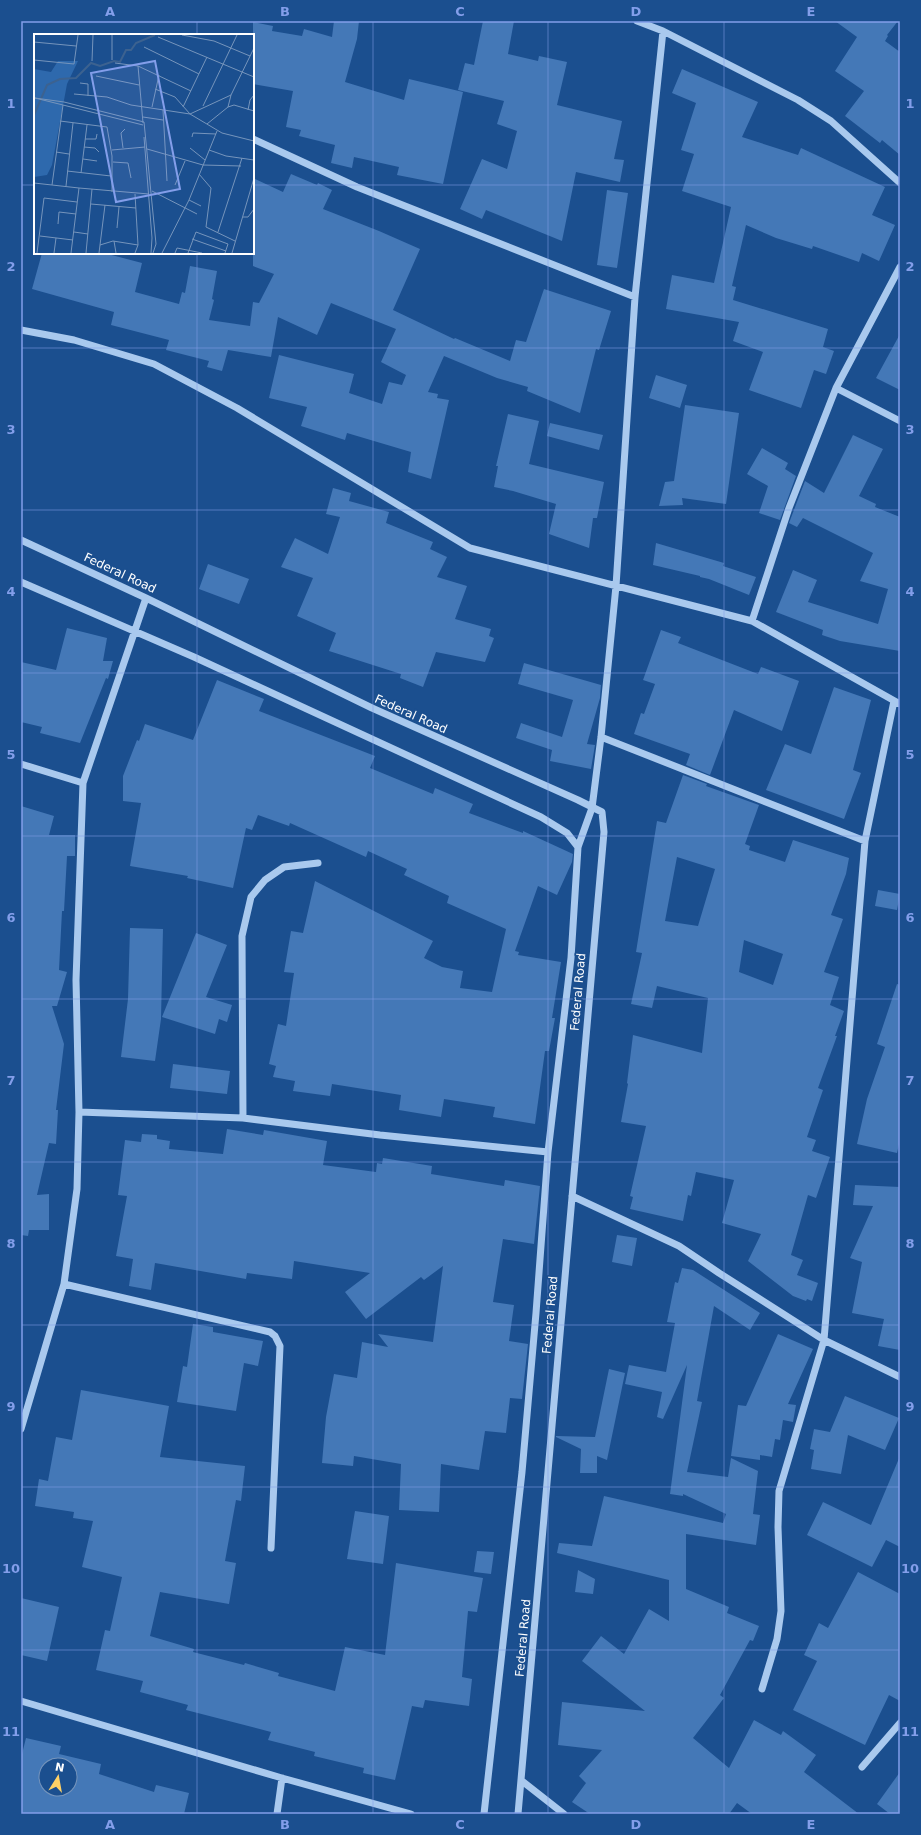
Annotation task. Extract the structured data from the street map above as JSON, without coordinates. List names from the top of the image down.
{
  "streets": {
    "street": ["Federal Road"]
  },
  "north": "top",
  "grid": {
    "columns": [
      "A",
      "B",
      "C",
      "D",
      "E"
    ],
    "rows": [
      "1",
      "2",
      "3",
      "4",
      "5",
      "6",
      "7",
      "8",
      "9",
      "10",
      "11"
    ]
  }
}
